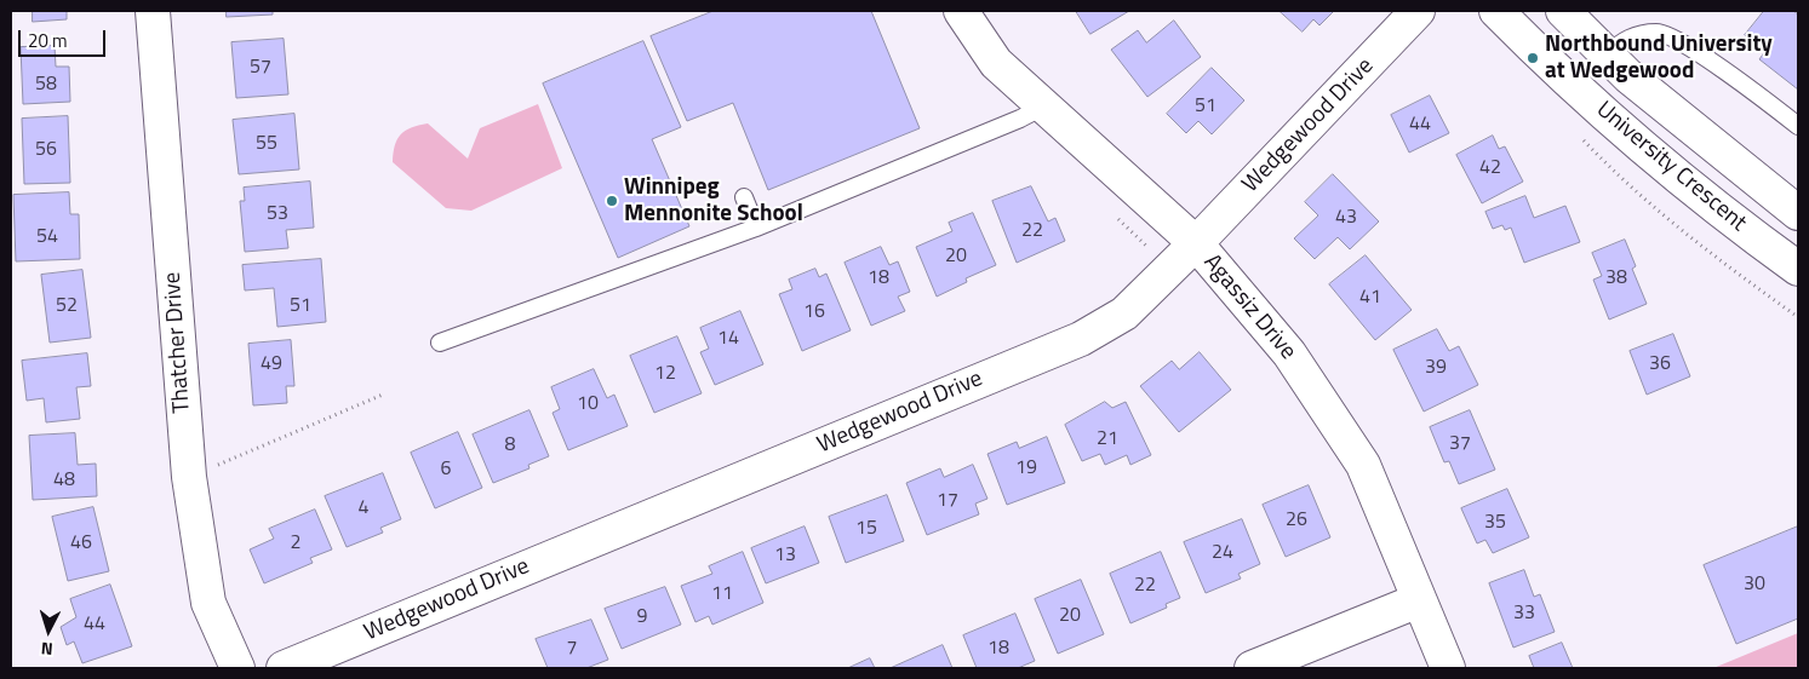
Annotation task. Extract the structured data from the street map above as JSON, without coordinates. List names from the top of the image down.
{
  "streets": {
    "street": [
      "Wedgewood Drive",
      "University Crescent",
      "Agassiz Drive",
      "Thatcher Drive"
    ]
  },
  "crossings": [
    ["Wedgewood Drive", "Agassiz Drive"]
  ],
  "places": ["Northbound University at Wedgewood", "Winnipeg Mennonite School"],
  "house_numbers": [
    "57",
    "58",
    "51",
    "44",
    "55",
    "56",
    "42",
    "53",
    "43",
    "22",
    "54",
    "20",
    "18",
    "38",
    "41",
    "52",
    "51",
    "16",
    "14",
    "49",
    "36",
    "39",
    "12",
    "10",
    "21",
    "37",
    "8",
    "19",
    "6",
    "48",
    "17",
    "4",
    "26",
    "35",
    "15",
    "46",
    "2",
    "24",
    "13",
    "30",
    "22",
    "11",
    "33",
    "20",
    "9",
    "44",
    "7",
    "18"
  ],
  "scale_bar": "20 m",
  "north": "bottom"
}
